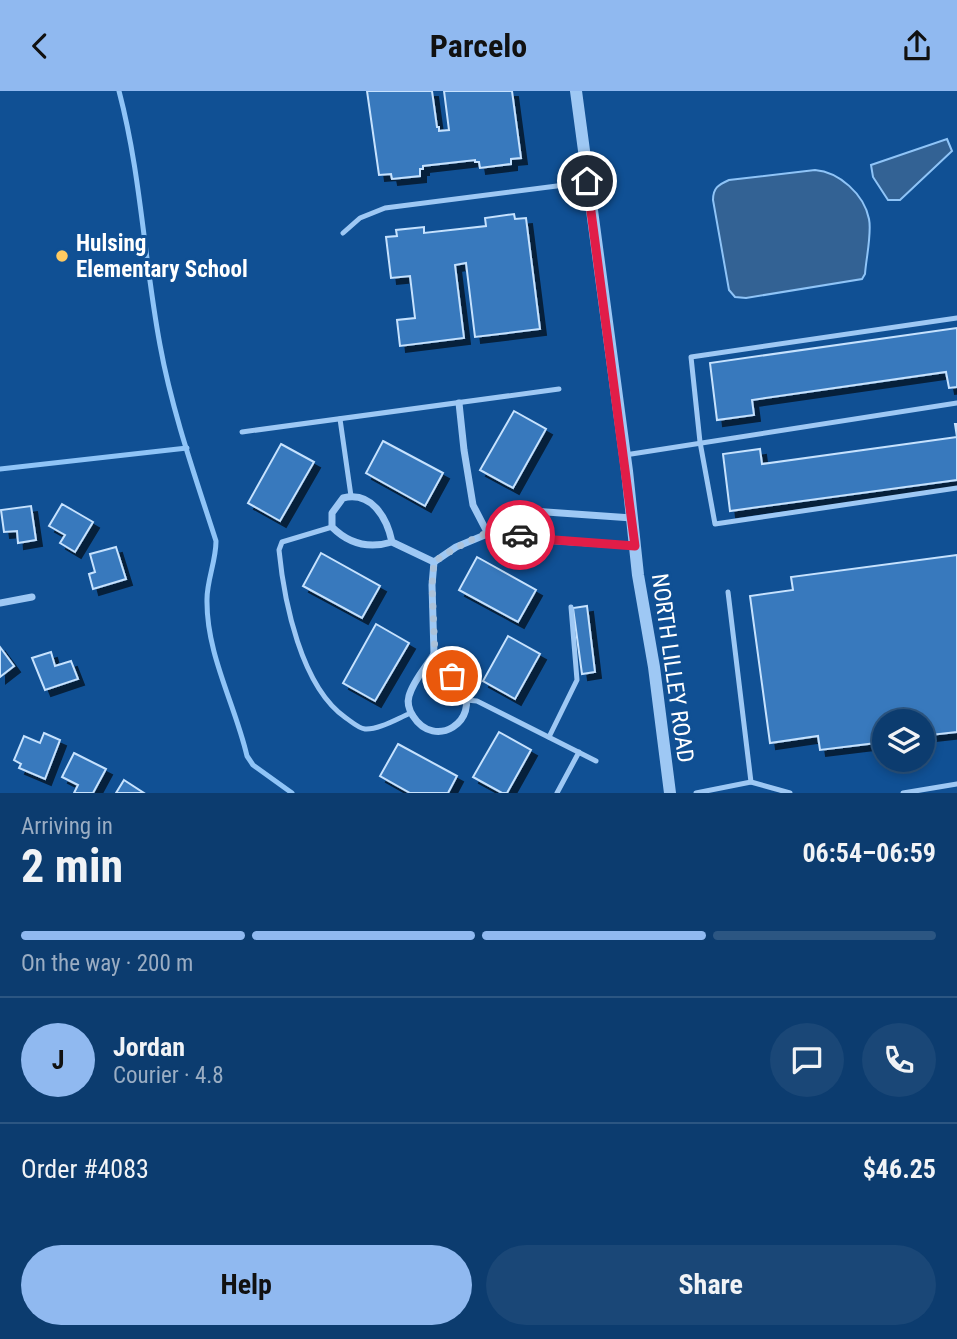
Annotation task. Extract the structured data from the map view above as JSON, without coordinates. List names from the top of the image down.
{
  "streets": {
    "street": ["NORTH LILLEY ROAD"]
  },
  "places": ["Hulsing Elementary School"],
  "page": {
    "header": "Parcelo",
    "heading": ["2 min", "Arriving in", "06:54–06:59"],
    "panel": [
      "Jordan",
      "Courier · 4.8",
      "Order #4083",
      "$46.25"
    ],
    "bar": "On the way · 200 m",
    "round": "J",
    "buttons": ["Help", "Share"]
  }
}
